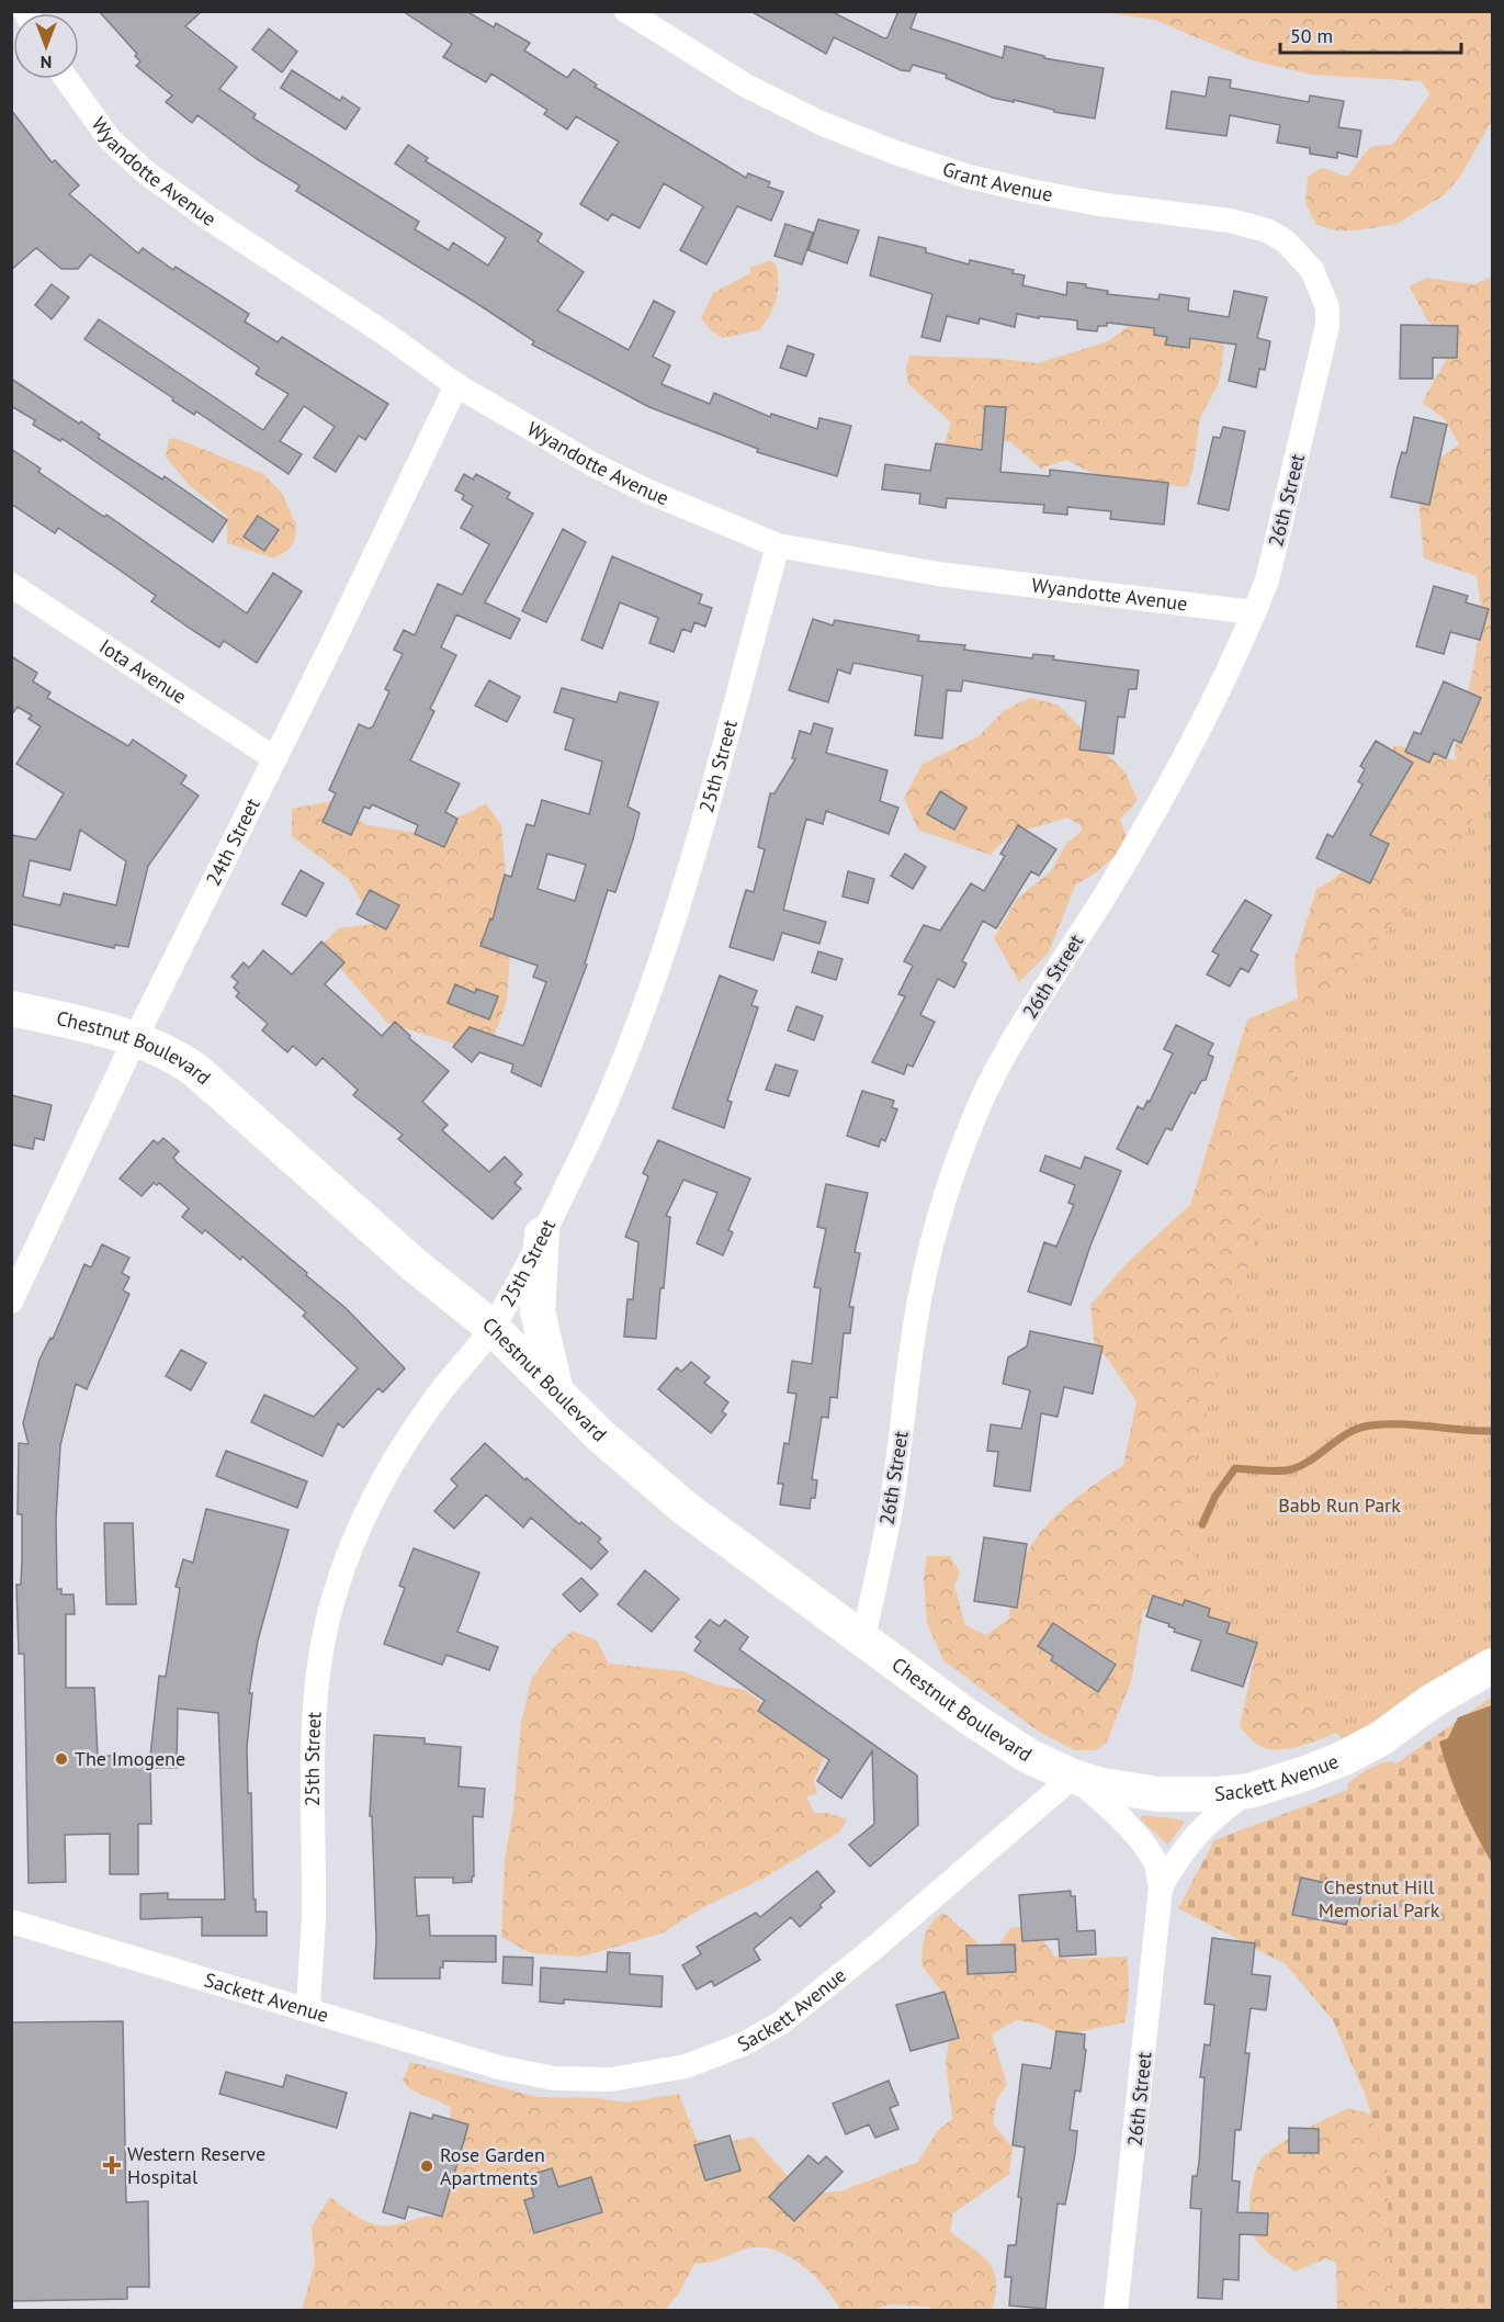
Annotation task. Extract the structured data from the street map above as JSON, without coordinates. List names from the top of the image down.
{
  "streets": {
    "street": [
      "Wyandotte Avenue",
      "Grant Avenue",
      "26th Street",
      "Iota Avenue",
      "25th Street",
      "24th Street",
      "Chestnut Boulevard",
      "Sackett Avenue"
    ]
  },
  "crossings": [
    ["Wyandotte Avenue", "26th Street"],
    ["Wyandotte Avenue", "25th Street"],
    ["Wyandotte Avenue", "24th Street"],
    ["Grant Avenue", "26th Street"],
    ["26th Street", "Chestnut Boulevard"],
    ["26th Street", "Sackett Avenue"],
    ["Iota Avenue", "24th Street"],
    ["25th Street", "Chestnut Boulevard"],
    ["25th Street", "Sackett Avenue"],
    ["24th Street", "Chestnut Boulevard"],
    ["Chestnut Boulevard", "Sackett Avenue"]
  ],
  "parks": ["Babb Run Park", "Chestnut Hill Memorial Park"],
  "places": {
    "other": ["The Imogene", "Rose Garden Apartments"],
    "health": ["Western Reserve Hospital"]
  },
  "scale_bar": "50 m",
  "north": "bottom"
}
